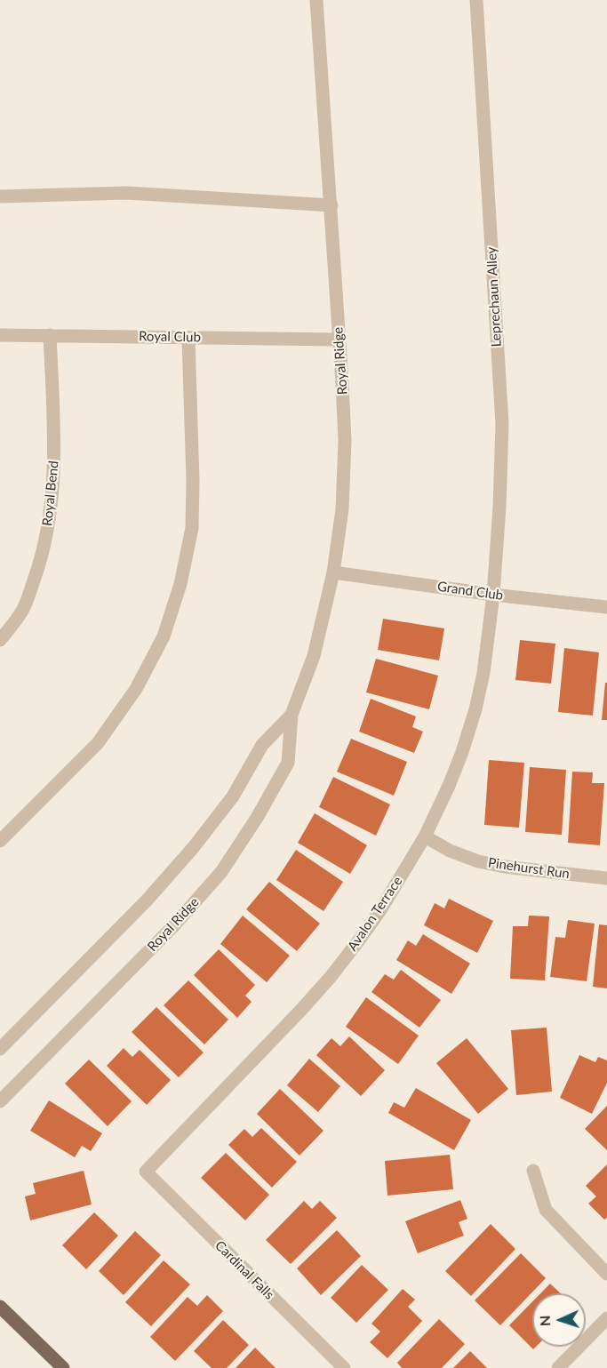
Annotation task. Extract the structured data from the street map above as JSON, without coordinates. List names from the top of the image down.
{
  "streets": {
    "street": [
      "Leprechaun Alley",
      "Royal Club",
      "Royal Ridge",
      "Royal Bend",
      "Grand Club",
      "Pinehurst Run",
      "Avalon Terrace",
      "Cardinal Falls"
    ]
  },
  "crossings": [
    ["Leprechaun Alley", "Grand Club"],
    ["Leprechaun Alley", "Avalon Terrace"],
    ["Royal Club", "Royal Ridge"],
    ["Royal Club", "Royal Bend"],
    ["Royal Ridge", "Grand Club"],
    ["Grand Club", "Avalon Terrace"],
    ["Pinehurst Run", "Avalon Terrace"],
    ["Avalon Terrace", "Cardinal Falls"]
  ],
  "north": "left"
}
